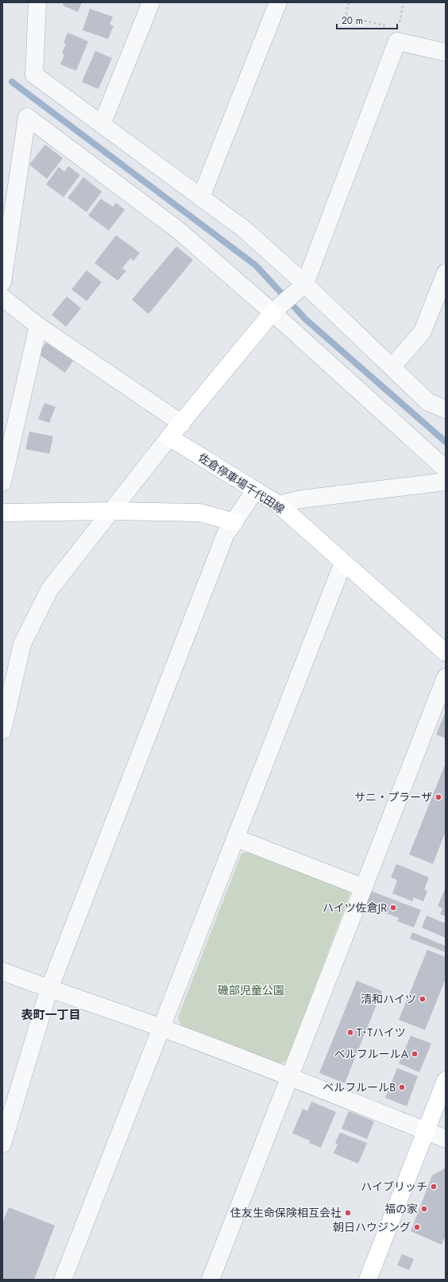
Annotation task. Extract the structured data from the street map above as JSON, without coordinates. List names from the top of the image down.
{
  "streets": {
    "main road": ["佐倉停車場千代田線"]
  },
  "districts": ["表町一丁目"],
  "parks": ["磯部児童公園"],
  "places": [
    "サニ・プラーザ",
    "ハイツ佐倉JR",
    "清和ハイツ",
    "T･Tハイツ",
    "ベルフルールA",
    "ベルフルールB",
    "ハイブリッチ",
    "福の家",
    "住友生命保険相互会社",
    "朝日ハウジング"
  ],
  "scale_bar": "20 m"
}
